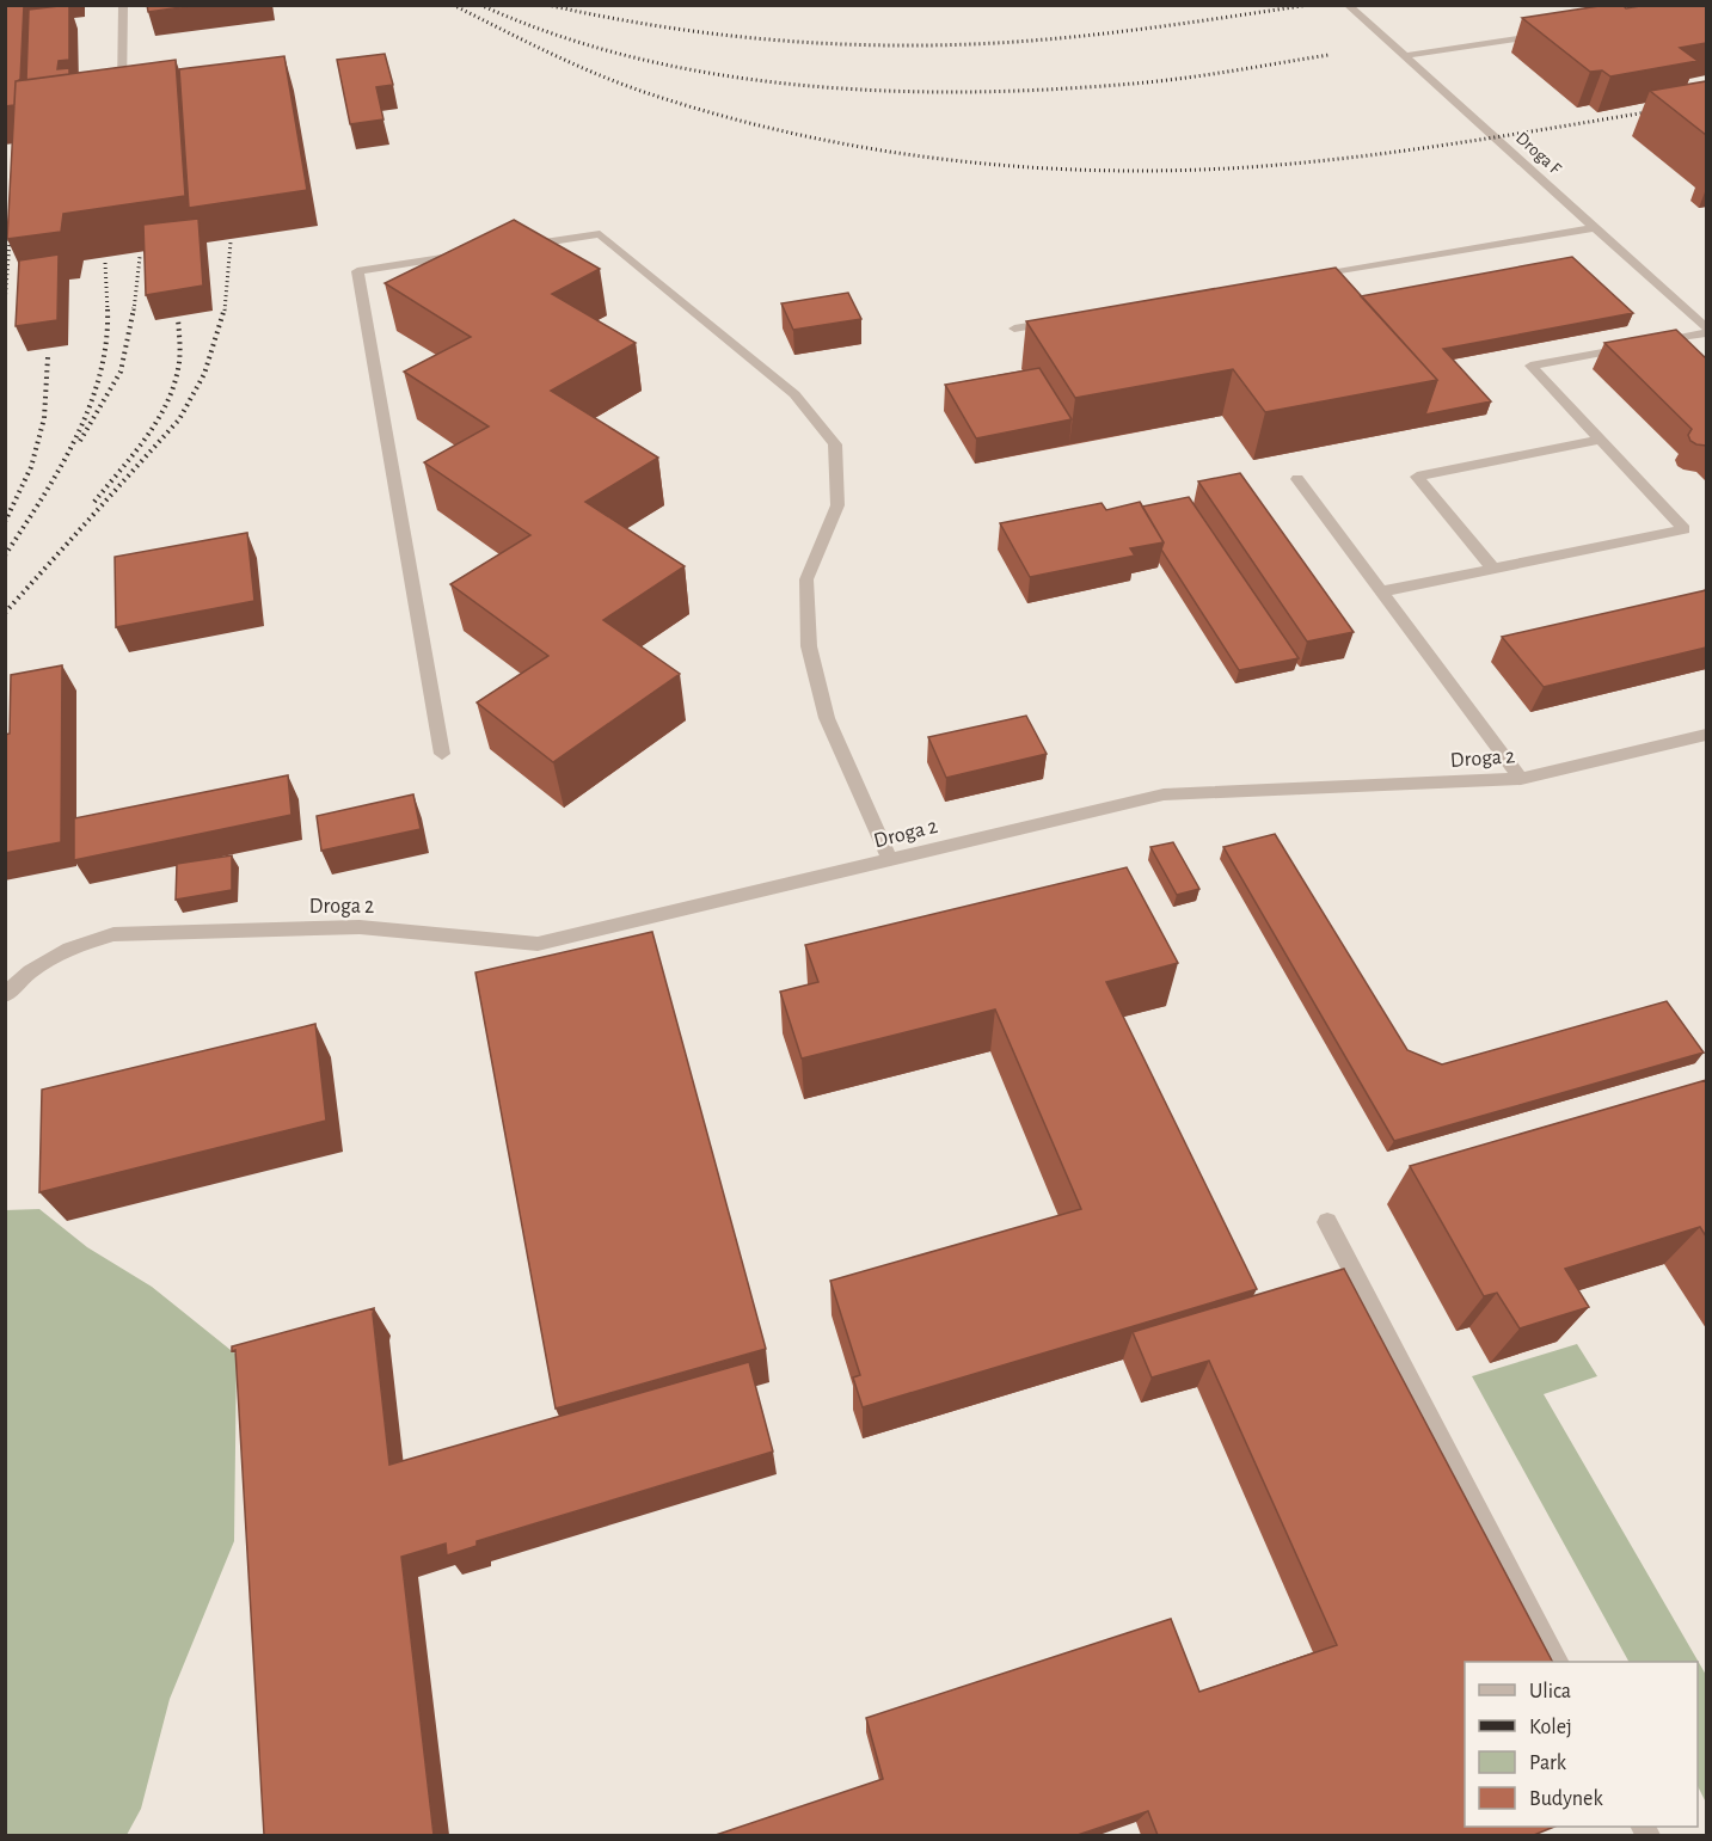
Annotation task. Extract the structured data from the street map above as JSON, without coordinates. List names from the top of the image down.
{
  "streets": {
    "lane": ["Droga F", "Droga 2"]
  },
  "legend": [
    "Ulica",
    "Kolej",
    "Park",
    "Budynek"
  ]
}
